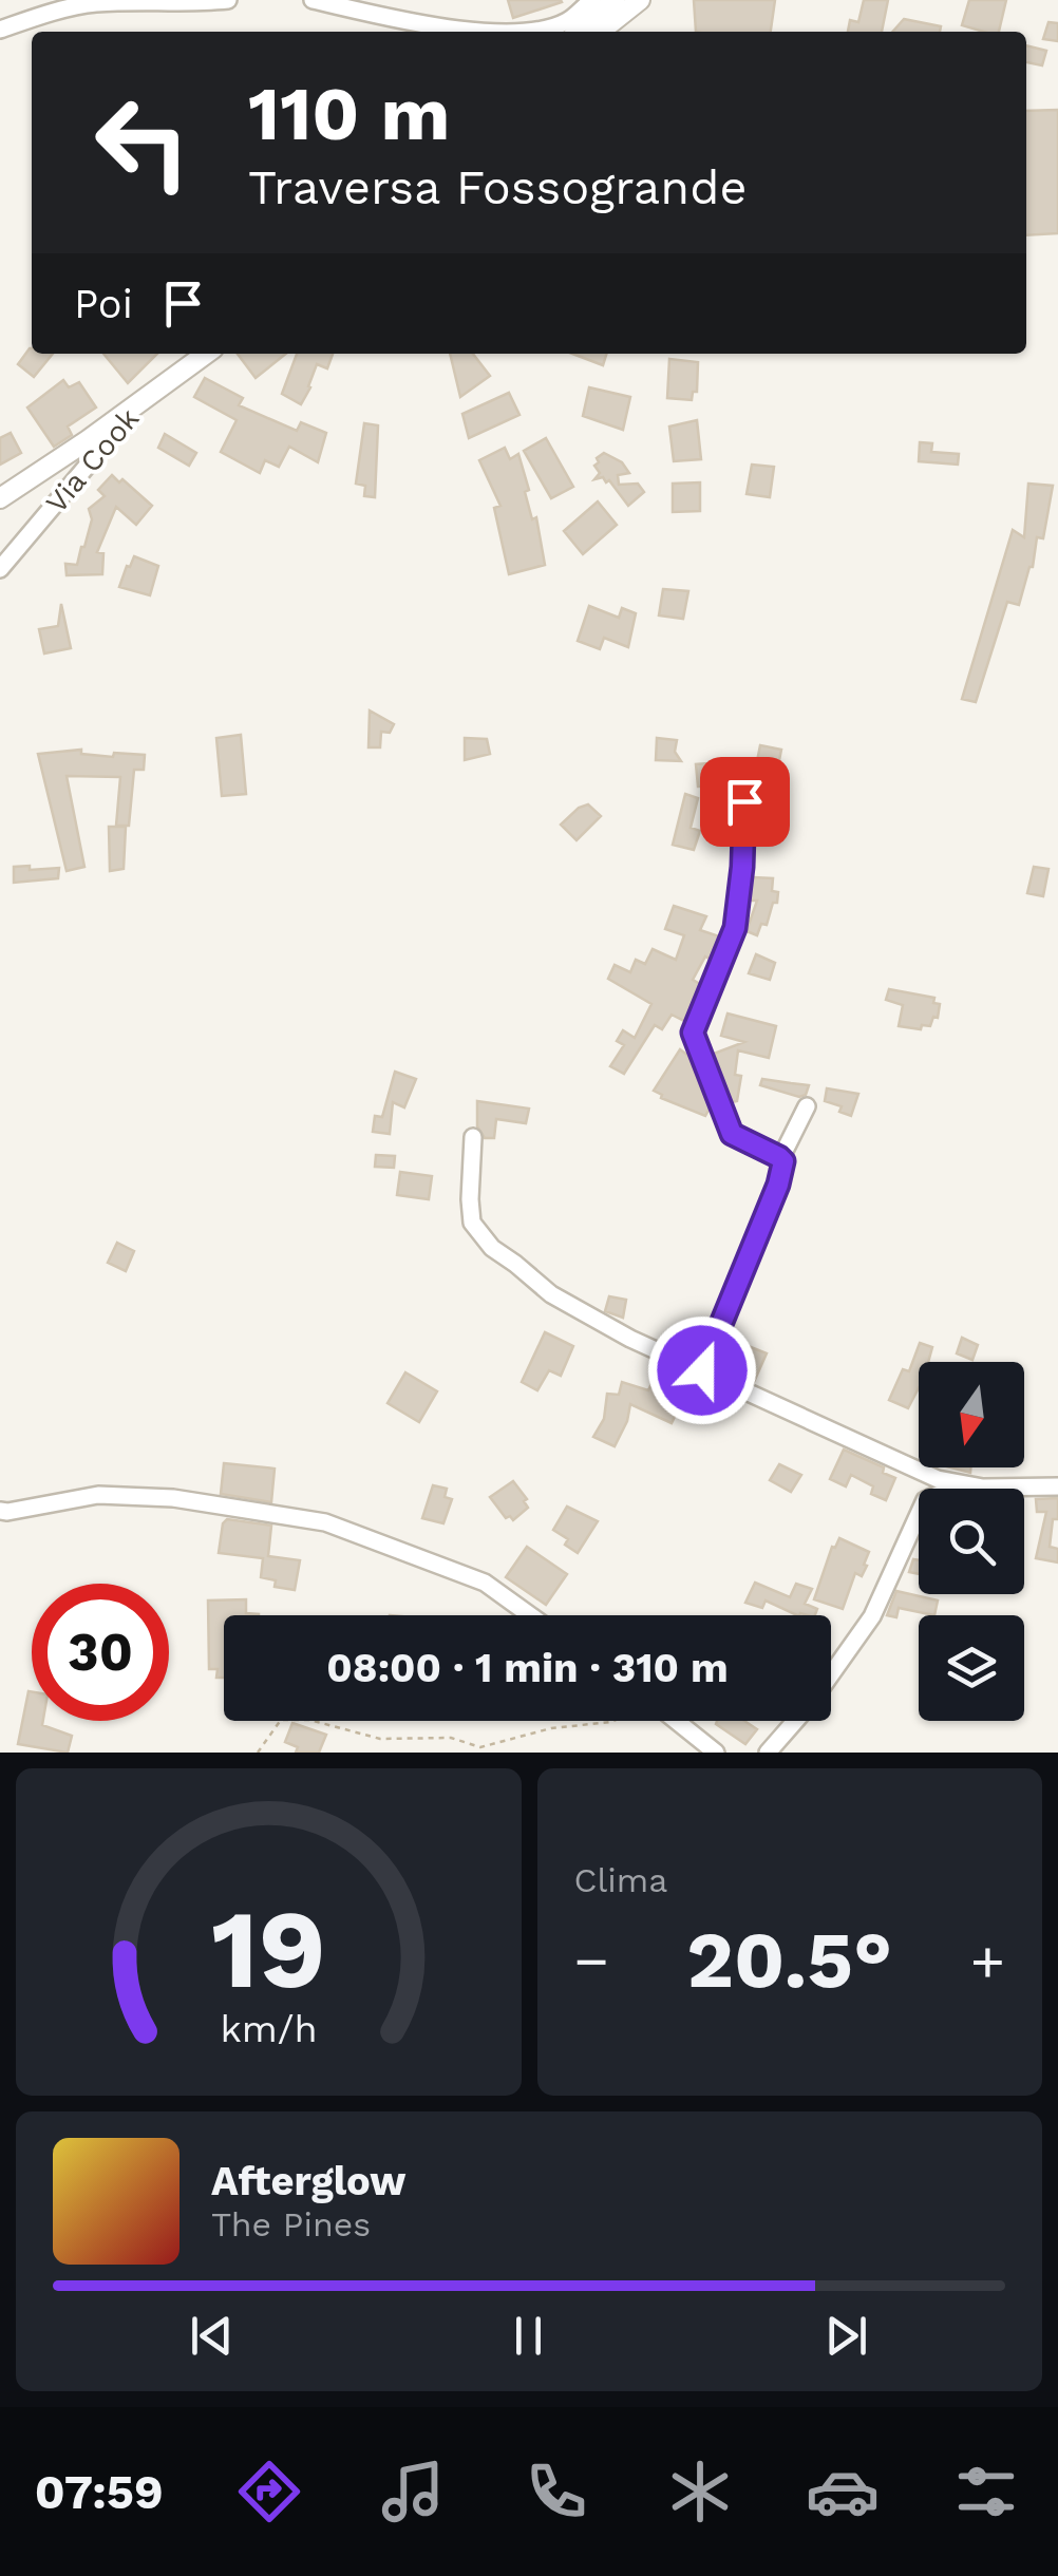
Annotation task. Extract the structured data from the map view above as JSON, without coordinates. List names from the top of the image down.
{
  "streets": {
    "street": ["Via Cook"]
  },
  "north": "bottom",
  "page": {
    "turn": ["110 m", "Traversa Fossogrande"],
    "then": "Poi",
    "limit": "30",
    "trip": "08:00 · 1 min · 310 m",
    "tile": "Clima",
    "heat": ["−", "20.5°", "+"],
    "song": ["Afterglow", "The Pines"],
    "tabs": "07:59",
    "gauge": ["19", "km/h"]
  }
}
